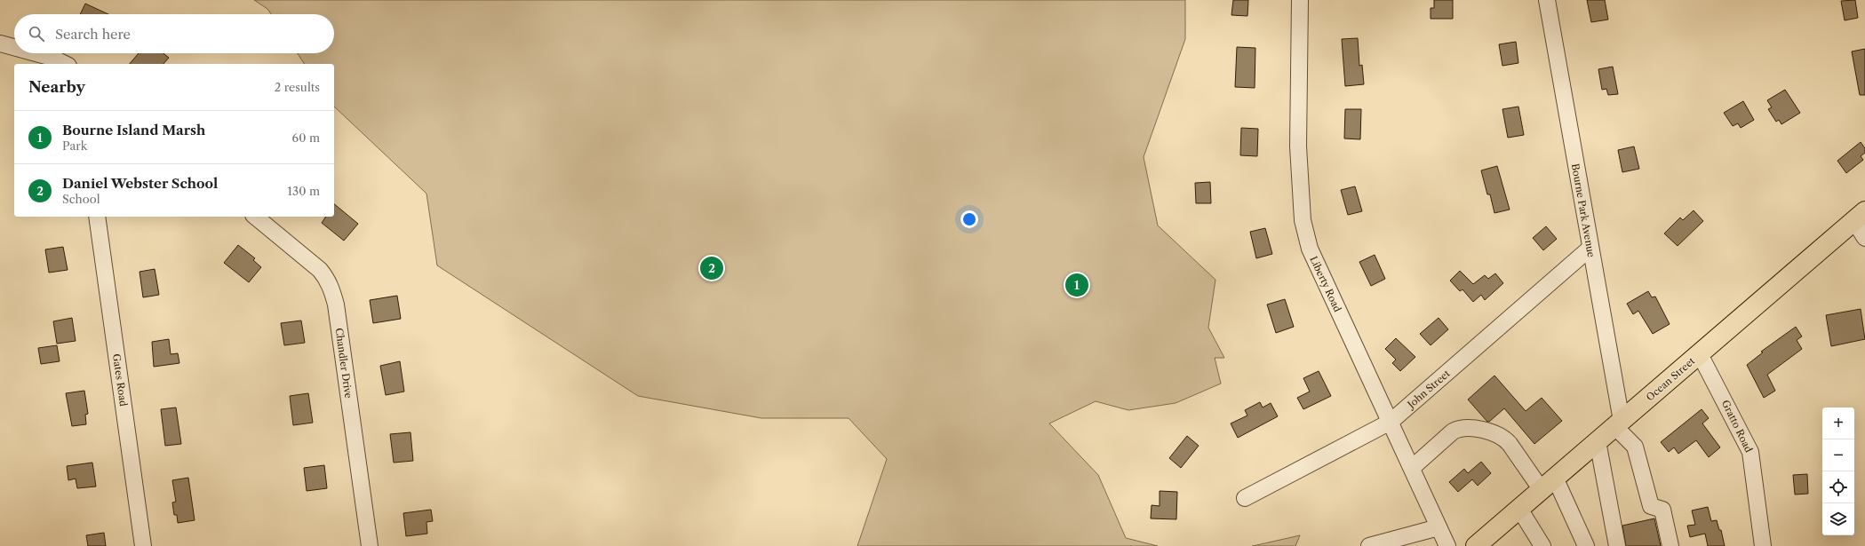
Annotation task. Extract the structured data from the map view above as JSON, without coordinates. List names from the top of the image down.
{
  "streets": {
    "main road": ["Ocean Street"],
    "street": [
      "Bourne Park Avenue",
      "Liberty Road",
      "Chandler Drive",
      "Gates Road",
      "John Street",
      "Gratto Road"
    ]
  },
  "crossings": [
    ["Bourne Park Avenue", "Ocean Street"],
    ["Bourne Park Avenue", "John Street"],
    ["Liberty Road", "John Street"],
    ["Ocean Street", "Gratto Road"]
  ],
  "page": {
    "search": "Search here",
    "heading": ["Nearby", "2 results"],
    "list": [
      {
        "mark": "1",
        "name": "Bourne Island Marsh",
        "note": "Park",
        "value": "60 m"
      },
      {
        "mark": "2",
        "name": "Daniel Webster School",
        "note": "School",
        "value": "130 m"
      }
    ],
    "pins": ["2", "1"],
    "map_buttons": ["+", "−"]
  }
}
